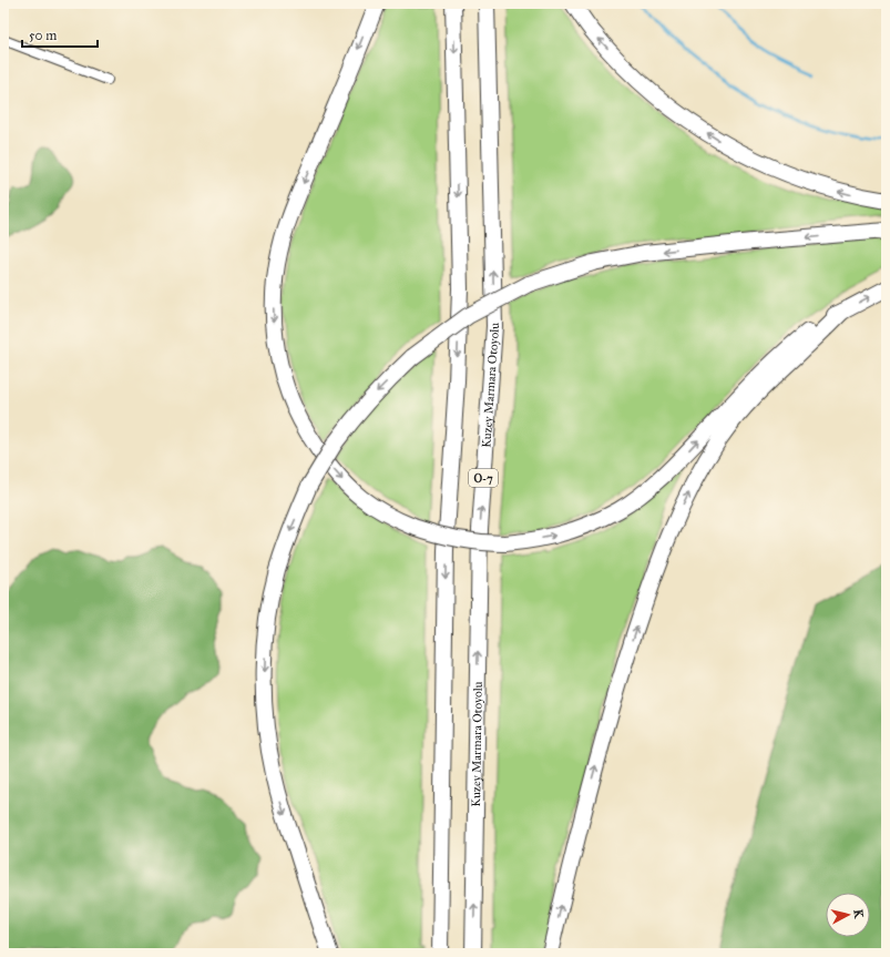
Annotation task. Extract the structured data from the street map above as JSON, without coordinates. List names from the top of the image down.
{
  "streets": {
    "highway": ["Kuzey Marmara Otoyolu", "O-7"]
  },
  "scale_bar": "50 m",
  "north": "right"
}
